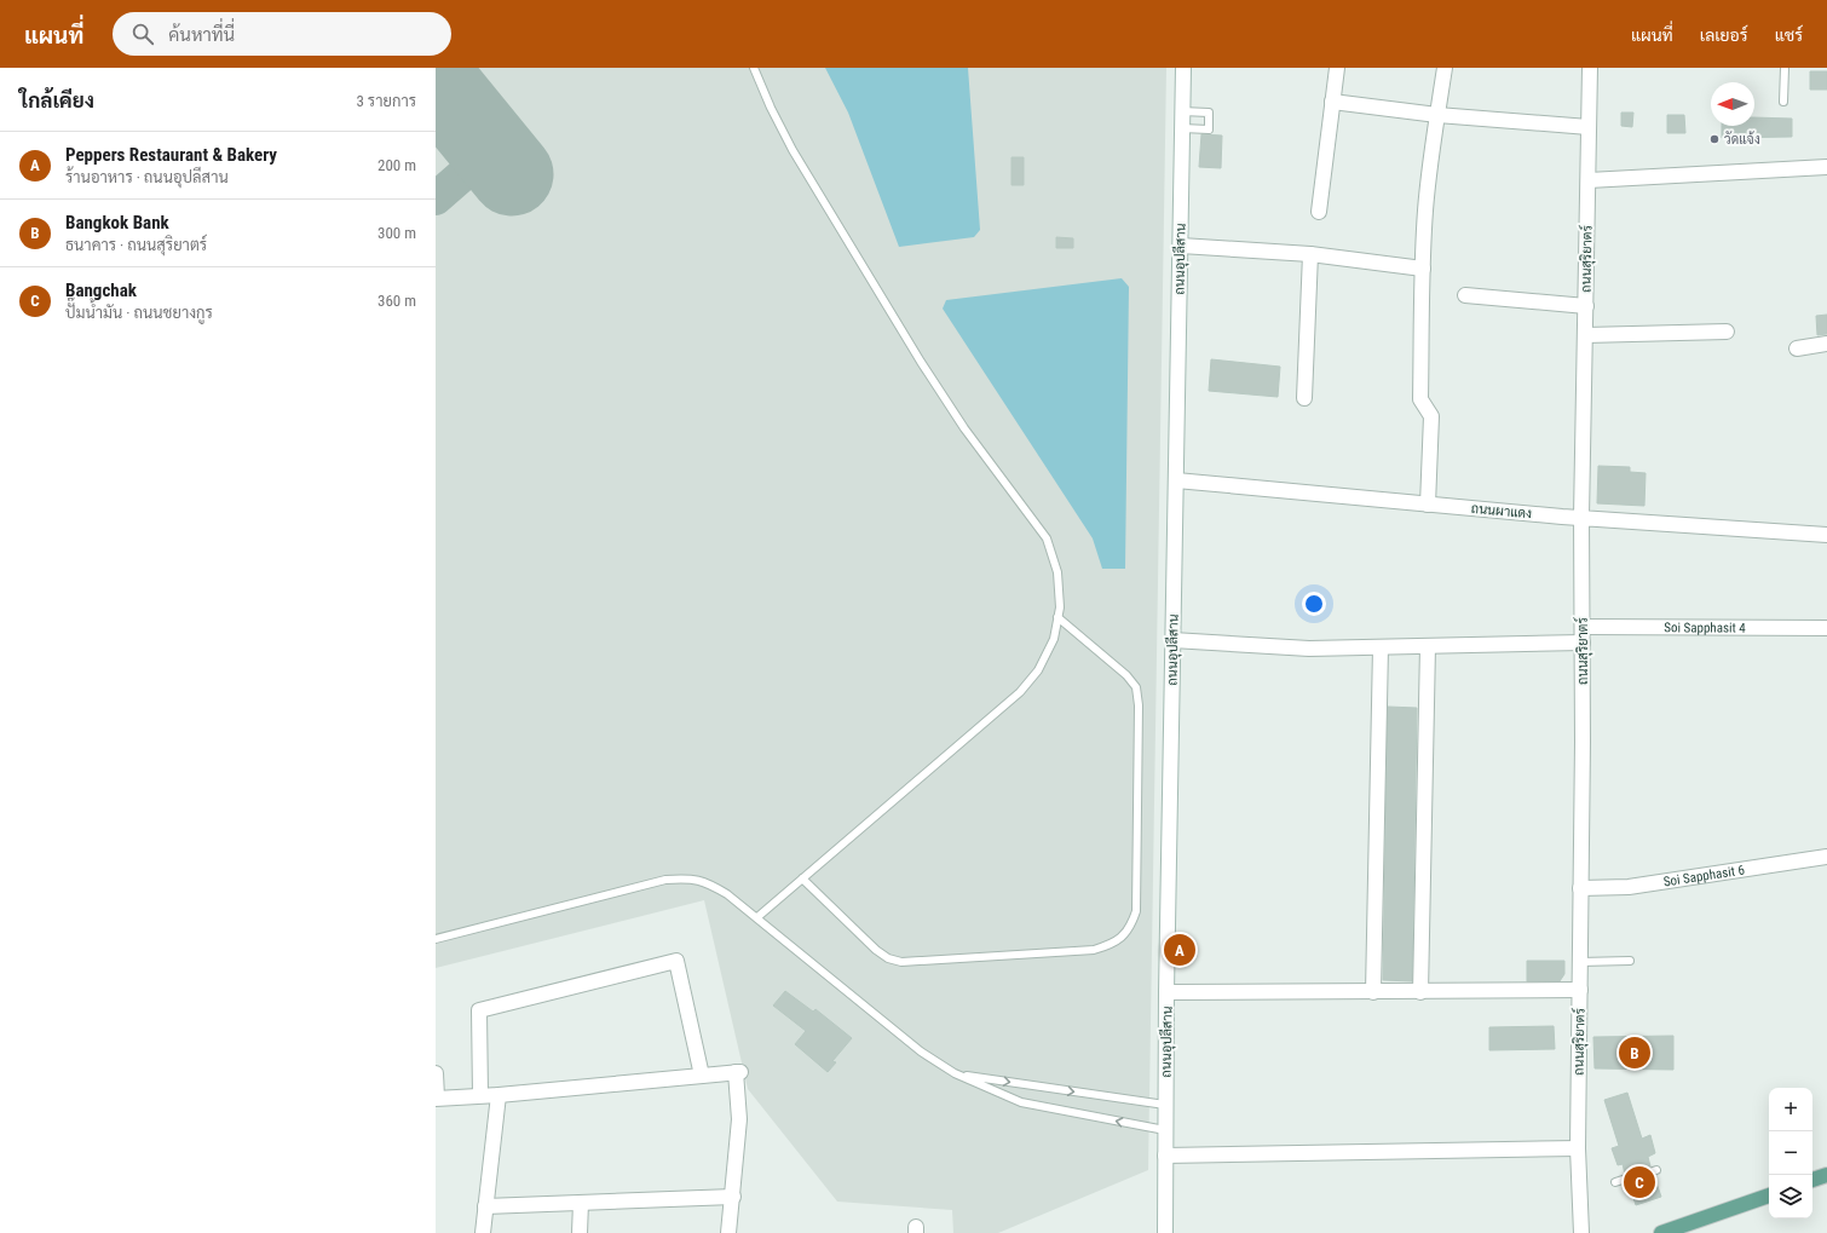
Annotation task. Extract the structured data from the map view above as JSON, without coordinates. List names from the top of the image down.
{
  "streets": {
    "street": [
      "ถนนอุปลีสาน",
      "ถนนสุริยาตร์",
      "ถนนผาแดง",
      "Soi Sapphasit 4",
      "Soi Sapphasit 6"
    ]
  },
  "crossings": [
    ["ถนนอุปลีสาน", "ถนนผาแดง"],
    ["ถนนสุริยาตร์", "ถนนผาแดง"],
    ["ถนนสุริยาตร์", "Soi Sapphasit 4"],
    ["ถนนสุริยาตร์", "Soi Sapphasit 6"]
  ],
  "places": ["วัดแจ้ง"],
  "north": "left",
  "page": {
    "header": "แผนที่",
    "search": "ค้นหาที่นี่",
    "nav": ["แผนที่", "เลเยอร์", "แชร์"],
    "heading": ["ใกล้เคียง", "3 รายการ"],
    "list": [
      {
        "mark": "A",
        "name": "Peppers Restaurant & Bakery",
        "note": "ร้านอาหาร · ถนนอุปลีสาน",
        "value": "200 m"
      },
      {
        "mark": "B",
        "name": "Bangkok Bank",
        "note": "ธนาคาร · ถนนสุริยาตร์",
        "value": "300 m"
      },
      {
        "mark": "C",
        "name": "Bangchak",
        "note": "ปั๊มน้ำมัน · ถนนชยางกูร",
        "value": "360 m"
      }
    ],
    "pins": ["A", "B", "C"],
    "map_buttons": ["+", "−"]
  }
}
